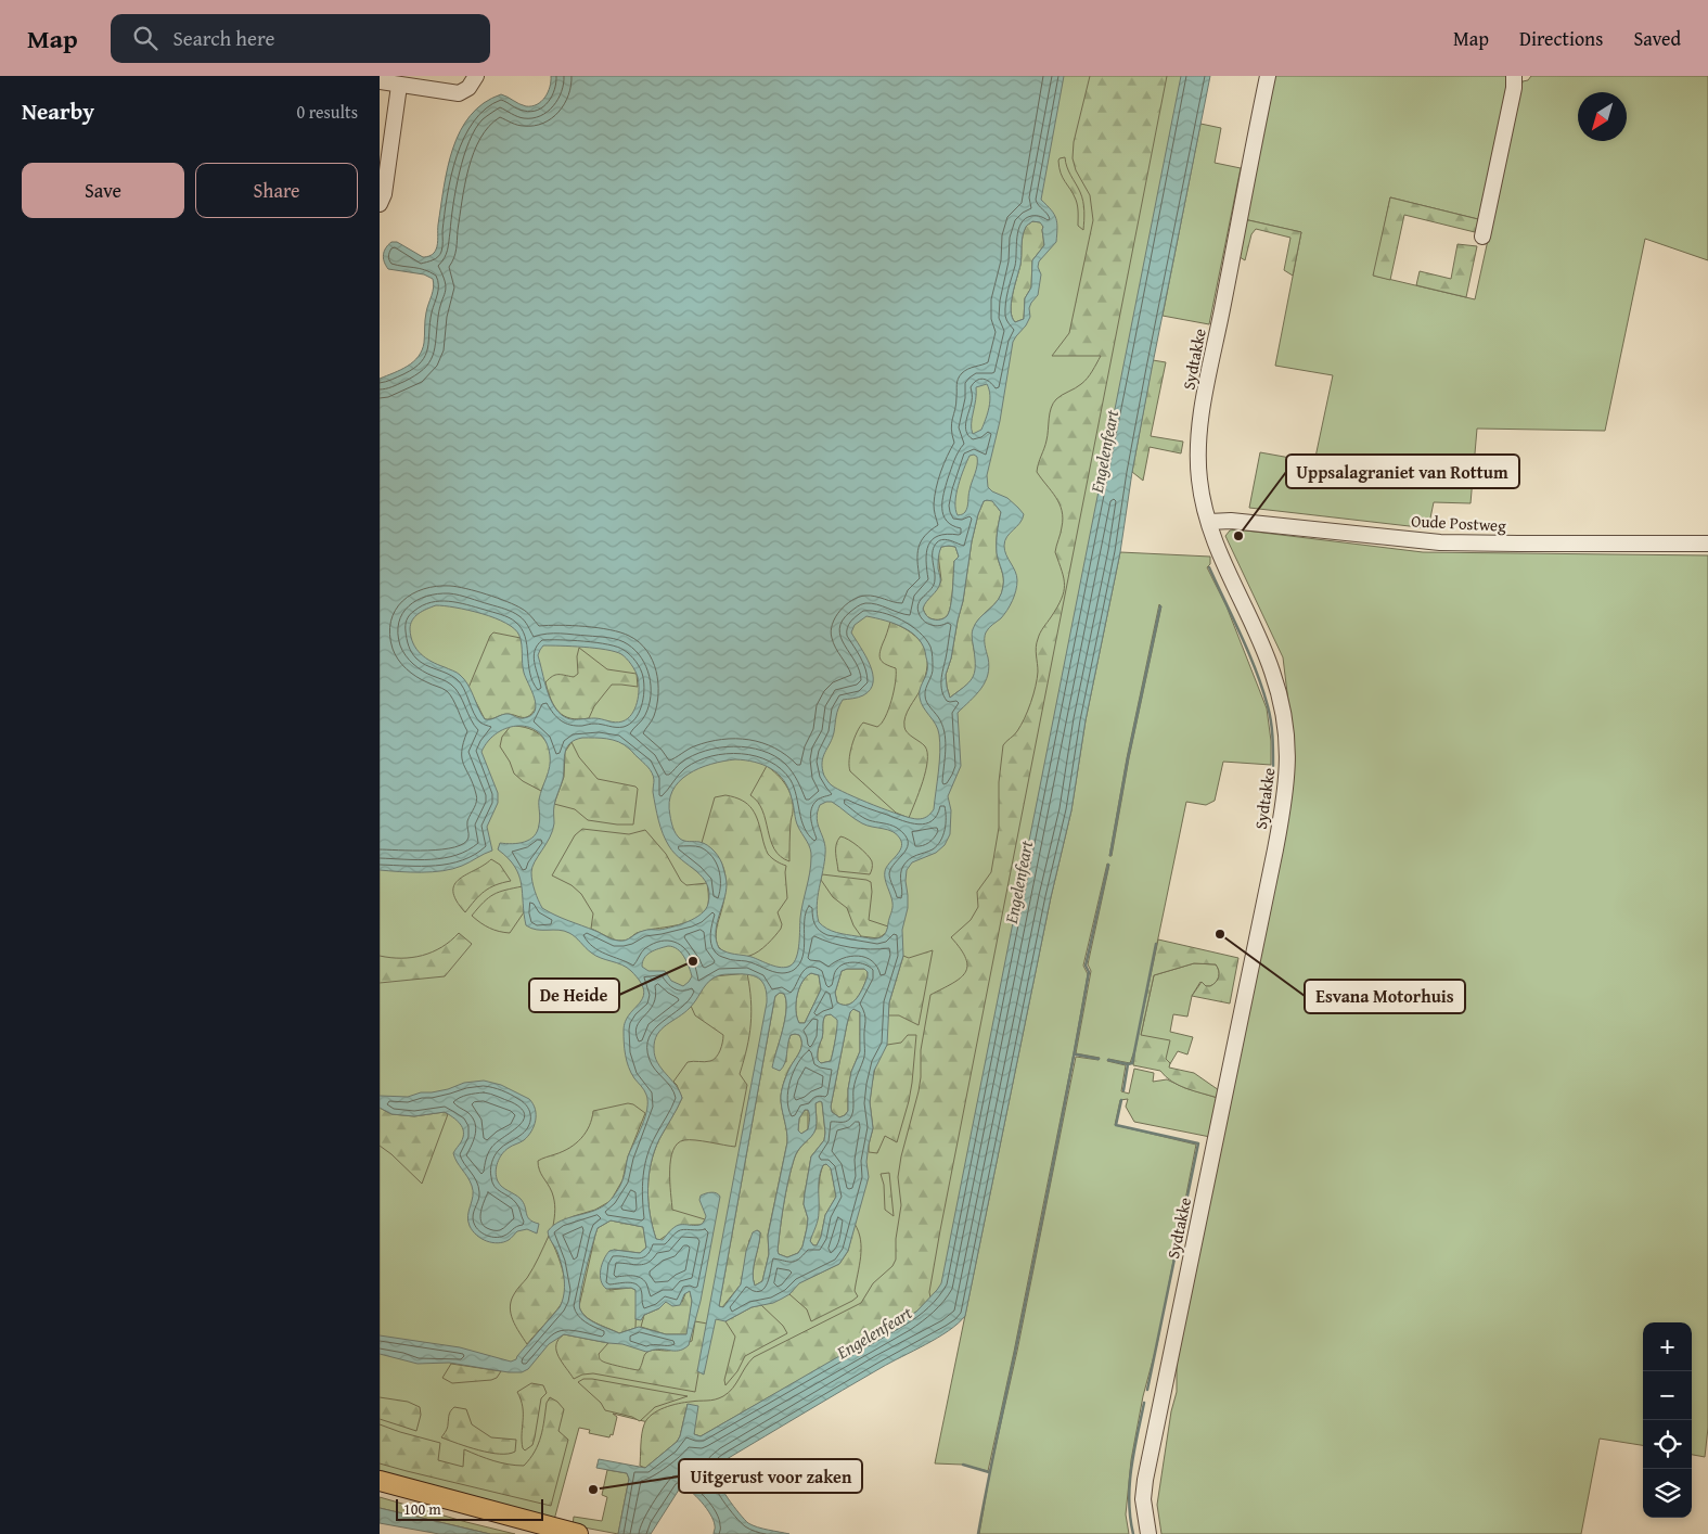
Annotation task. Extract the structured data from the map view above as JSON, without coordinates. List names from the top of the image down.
{
  "streets": {
    "street": ["Sydtakke", "Oude Postweg"]
  },
  "crossings": [
    ["Sydtakke", "Oude Postweg"]
  ],
  "water": ["Engelenfeart"],
  "places": [
    "Uppsalagraniet van Rottum",
    "Esvana Motorhuis",
    "De Heide",
    "Uitgerust voor zaken"
  ],
  "scale_bar": "100 m",
  "north": "bottom left",
  "page": {
    "header": "Map",
    "search": "Search here",
    "nav": ["Map", "Directions", "Saved"],
    "heading": ["Nearby", "0 results"],
    "buttons": ["Save", "Share"],
    "map_buttons": ["+", "−"],
    "scale": "100 m"
  }
}
